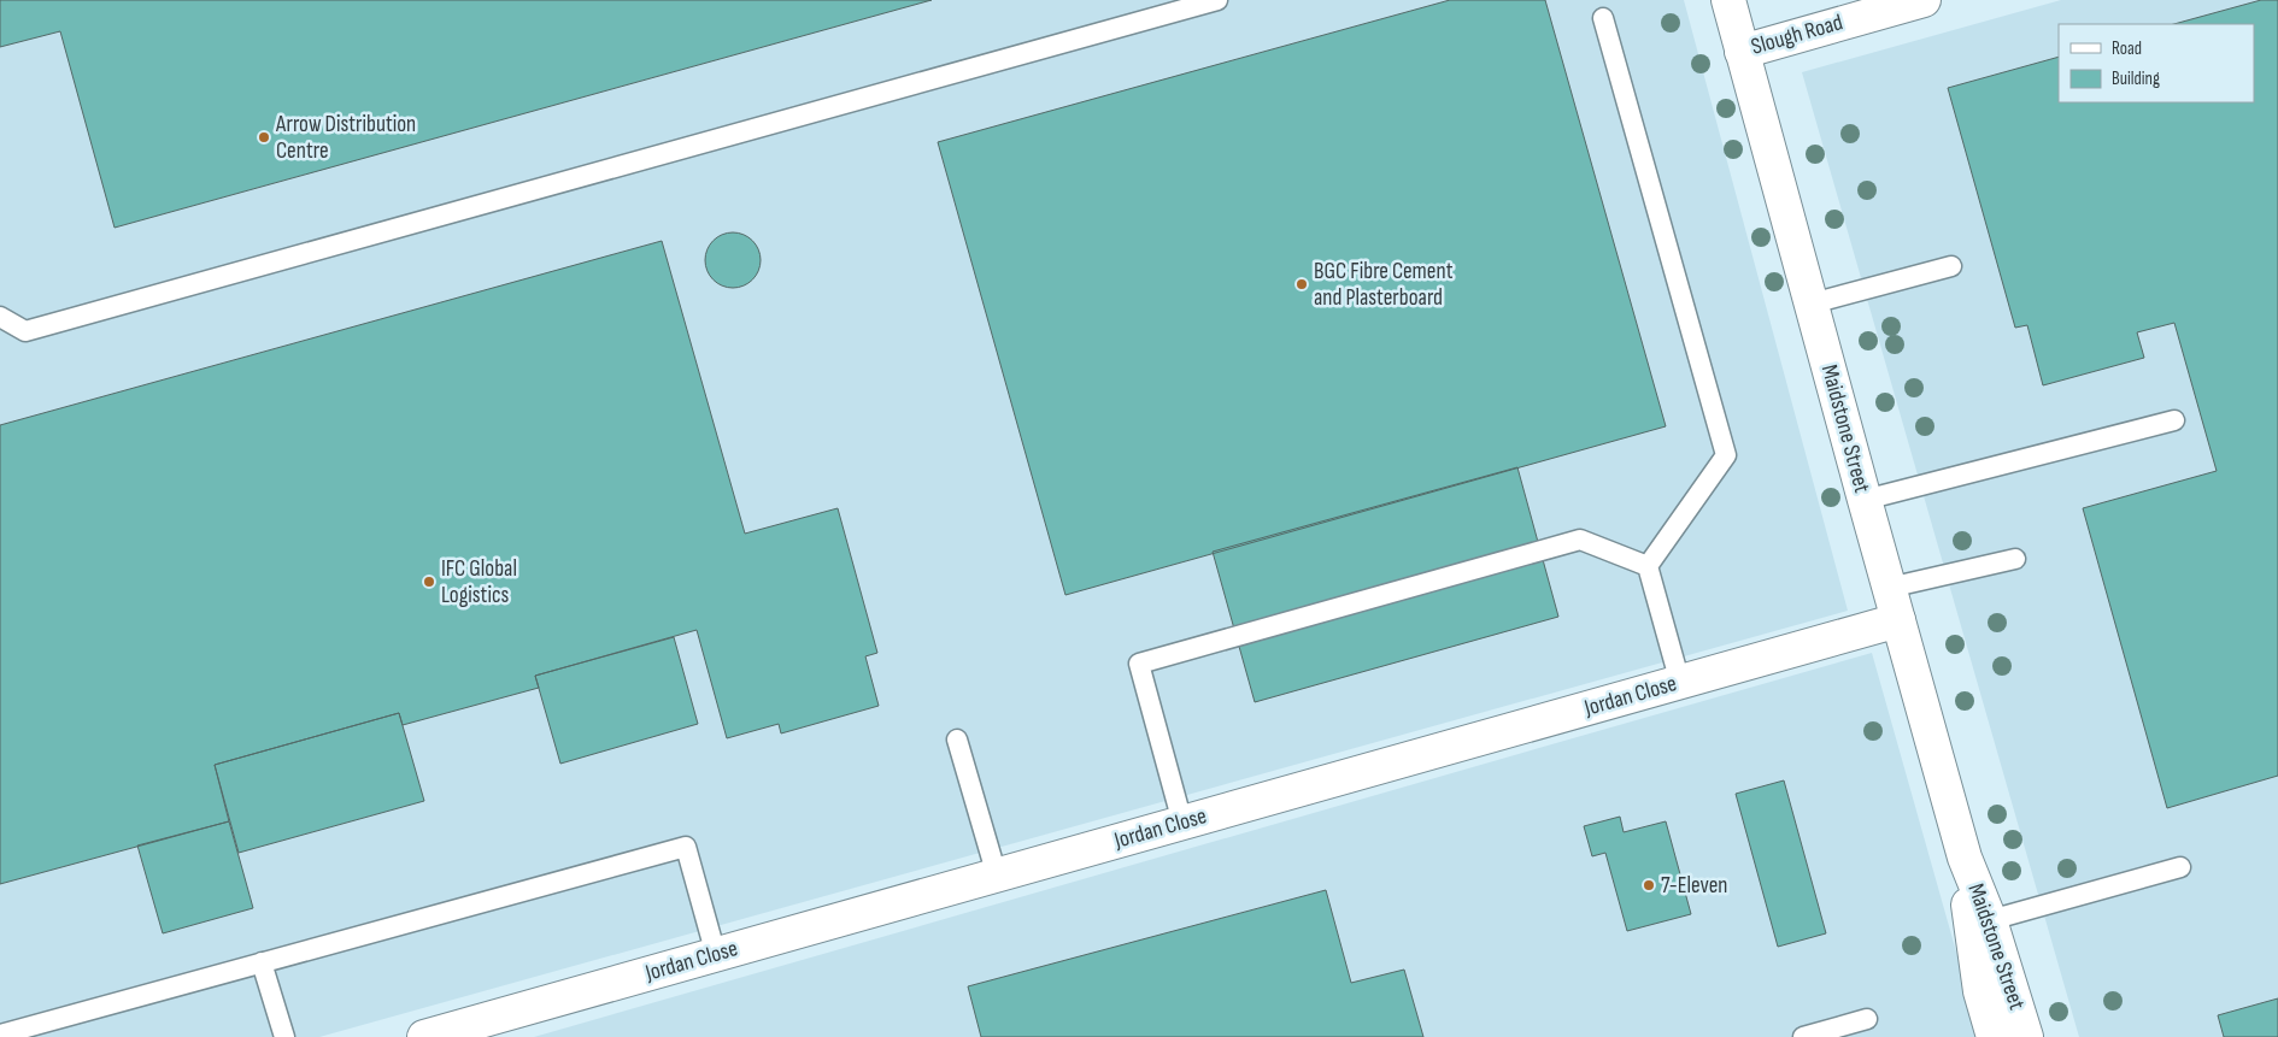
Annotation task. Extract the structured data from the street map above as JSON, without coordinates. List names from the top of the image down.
{
  "streets": {
    "street": ["Slough Road", "Maidstone Street", "Jordan Close"]
  },
  "crossings": [
    ["Slough Road", "Maidstone Street"],
    ["Maidstone Street", "Jordan Close"]
  ],
  "places": [
    "Arrow Distribution Centre",
    "BGC Fibre Cement and Plasterboard",
    "IFC Global Logistics",
    "7-Eleven"
  ],
  "legend": ["Road", "Building"]
}
